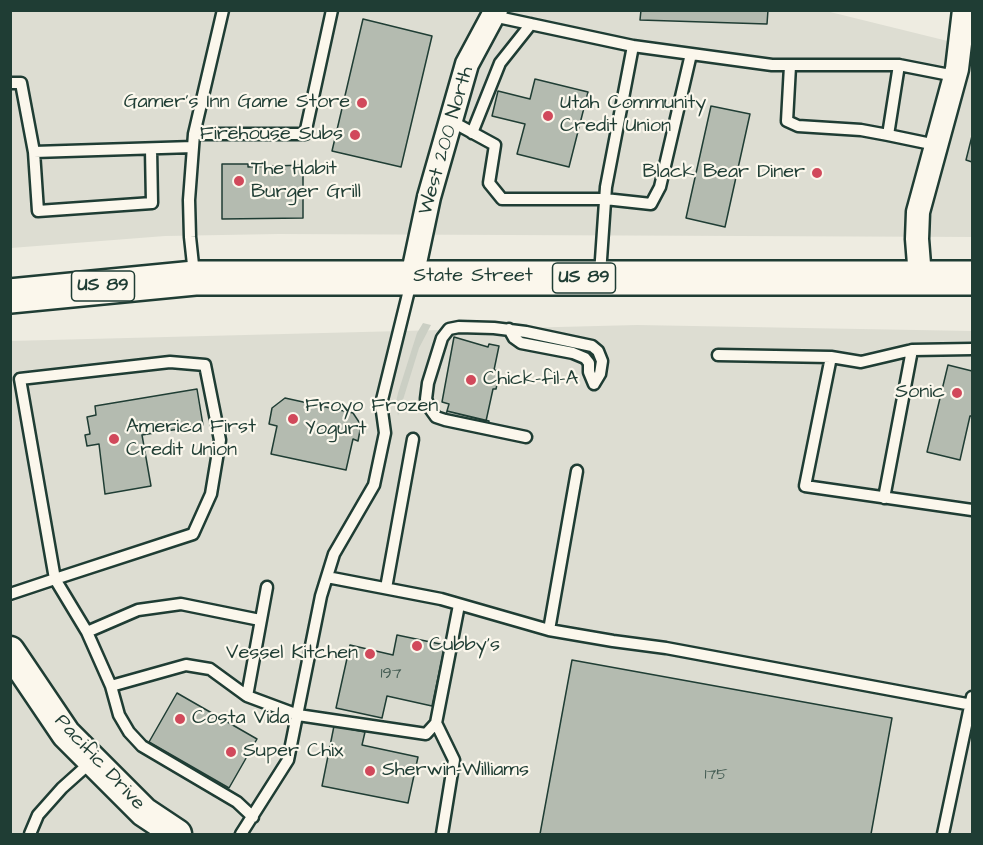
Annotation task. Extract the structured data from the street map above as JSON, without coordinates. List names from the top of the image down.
{
  "streets": {
    "main road": ["State Street", "US 89"],
    "street": ["West 200 North", "Pacific Drive"]
  },
  "crossings": [
    ["West 200 North", "State Street"]
  ],
  "places": [
    "Gamer's Inn Game Store",
    "Utah Community Credit Union",
    "Firehouse Subs",
    "Black Bear Diner",
    "The Habit Burger Grill",
    "Chick-fil-A",
    "Sonic",
    "Froyo Frozen Yogurt",
    "America First Credit Union",
    "Cubby's",
    "Vessel Kitchen",
    "Costa Vida",
    "Super Chix",
    "Sherwin-Williams"
  ],
  "house_numbers": ["197", "175"]
}
